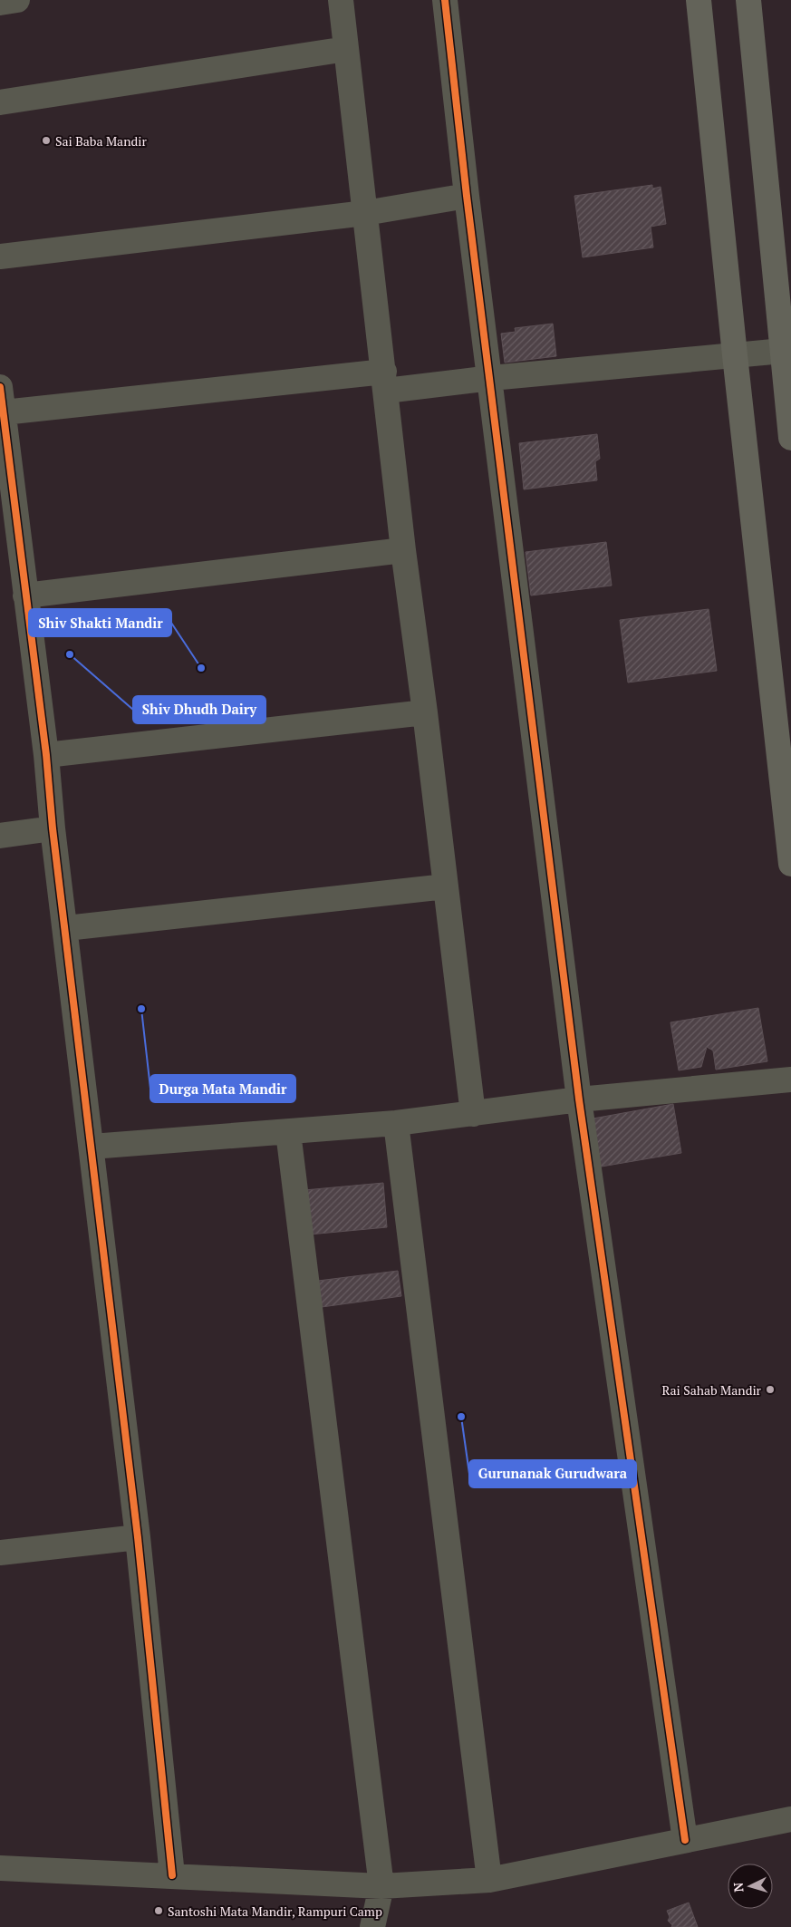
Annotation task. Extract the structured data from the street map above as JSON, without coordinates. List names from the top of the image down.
{
  "places": [
    "Sai Baba Mandir",
    "Shiv Dhudh Dairy",
    "Shiv Shakti Mandir",
    "Durga Mata Mandir",
    "Rai Sahab Mandir",
    "Gurunanak Gurudwara",
    "Santoshi Mata Mandir, Rampuri Camp"
  ],
  "north": "left"
}
